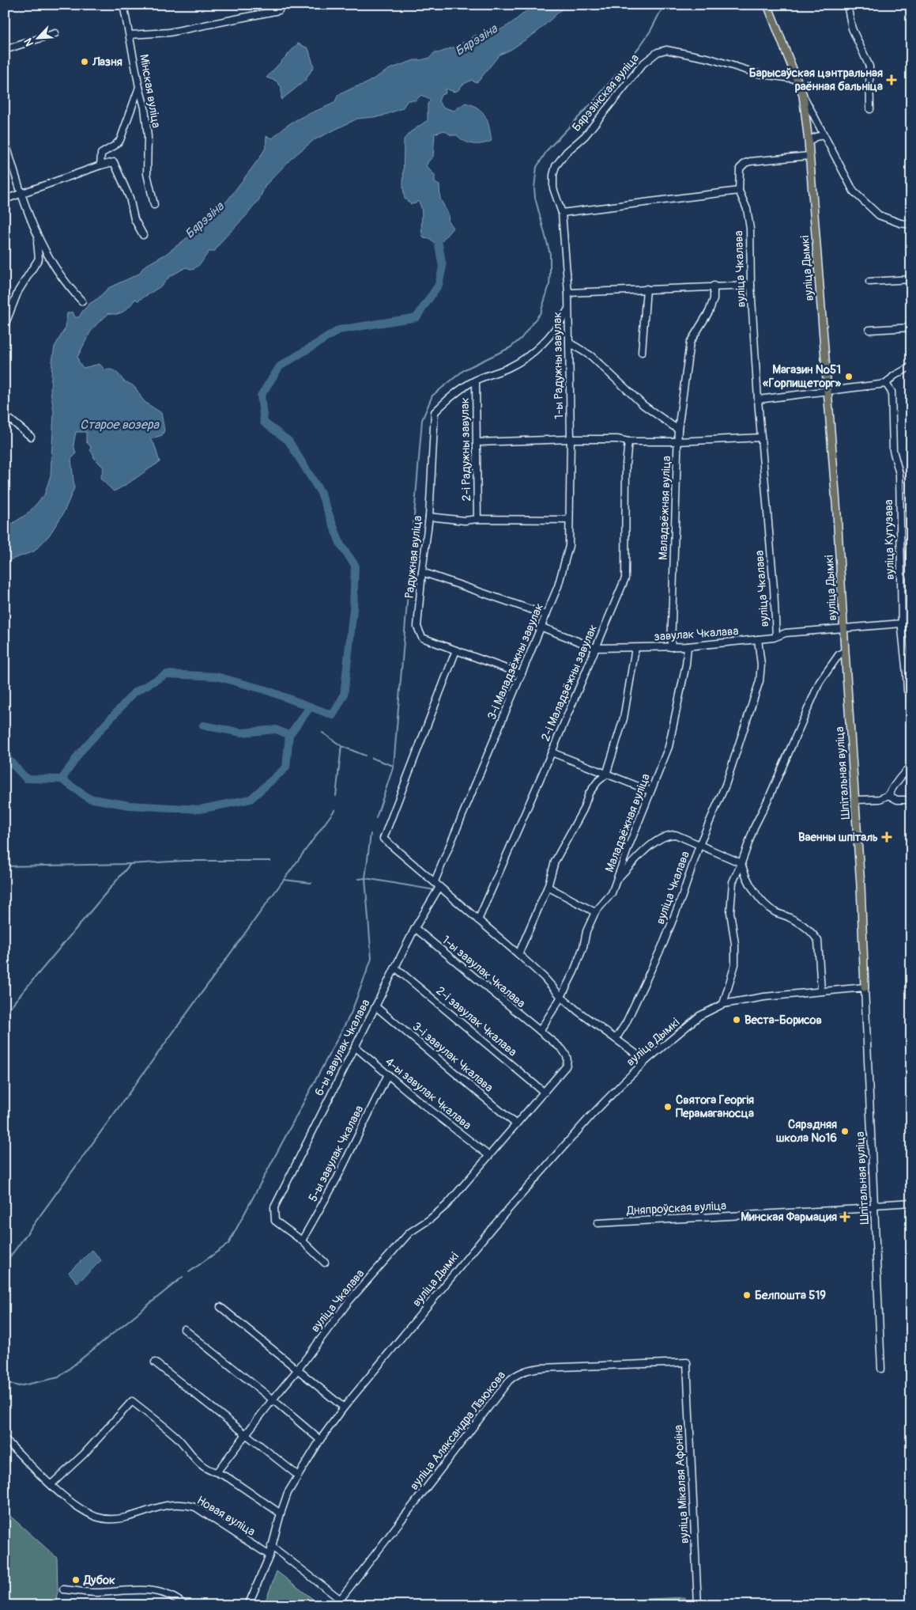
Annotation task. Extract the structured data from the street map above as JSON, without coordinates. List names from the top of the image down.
{
  "streets": {
    "main road": ["вуліца Дымкі", "Шпітальная вуліца"],
    "street": [
      "Мінская вуліца",
      "Бярэзінская вуліца",
      "вуліца Чкалава",
      "1-ы Радужны завулак",
      "2-і Радужны завулак",
      "Маладзёжная вуліца",
      "вуліца Кутузава",
      "Радужная вуліца",
      "завулак Чкалава",
      "3-і Маладзёжны завулак",
      "2-і Маладзёжны завулак",
      "1-ы завулак Чкалава",
      "2-і завулак Чкалава",
      "6-ы завулак Чкалава",
      "3-і завулак Чкалава",
      "4-ы завулак Чкалава",
      "5-ы завулак Чкалава",
      "Дняпроўская вуліца",
      "вуліца Аляксандра Лізюкова",
      "вуліца Мікалая Афоніна",
      "Новая вуліца"
    ]
  },
  "crossings": [
    ["Бярэзінская вуліца", "вуліца Дымкі"],
    ["Бярэзінская вуліца", "1-ы Радужны завулак"],
    ["вуліца Дымкі", "Шпітальная вуліца"],
    ["вуліца Дымкі", "Новая вуліца"],
    ["вуліца Чкалава", "Маладзёжная вуліца"],
    ["вуліца Чкалава", "завулак Чкалава"],
    ["вуліца Чкалава", "1-ы завулак Чкалава"],
    ["вуліца Чкалава", "2-і завулак Чкалава"],
    ["вуліца Чкалава", "3-і завулак Чкалава"],
    ["вуліца Чкалава", "4-ы завулак Чкалава"],
    ["1-ы Радужны завулак", "Радужная вуліца"],
    ["1-ы Радужны завулак", "3-і Маладзёжны завулак"],
    ["2-і Радужны завулак", "Радужная вуліца"],
    ["Маладзёжная вуліца", "завулак Чкалава"],
    ["Маладзёжная вуліца", "1-ы завулак Чкалава"],
    ["Радужная вуліца", "3-і Маладзёжны завулак"],
    ["завулак Чкалава", "2-і Маладзёжны завулак"],
    ["Шпітальная вуліца", "Дняпроўская вуліца"],
    ["1-ы завулак Чкалава", "6-ы завулак Чкалава"],
    ["2-і завулак Чкалава", "6-ы завулак Чкалава"],
    ["6-ы завулак Чкалава", "3-і завулак Чкалава"],
    ["6-ы завулак Чкалава", "4-ы завулак Чкалава"],
    ["6-ы завулак Чкалава", "5-ы завулак Чкалава"],
    ["4-ы завулак Чкалава", "5-ы завулак Чкалава"],
    ["вуліца Аляксандра Лізюкова", "вуліца Мікалая Афоніна"]
  ],
  "water": ["Бярэзіна", "Старое возера"],
  "places": {
    "other": [
      "Лазня",
      "Магазин №51 «Горпищеторг»",
      "Веста-Борисов",
      "Святога Георгія Перамаганосца",
      "Сярэдняя школа №16",
      "Белпошта 519",
      "Дубок"
    ],
    "health": ["Барысаўская цэнтральная раённая бальніца", "Ваенны шпіталь", "Минская Фармация"]
  },
  "north": "bottom left"
}
